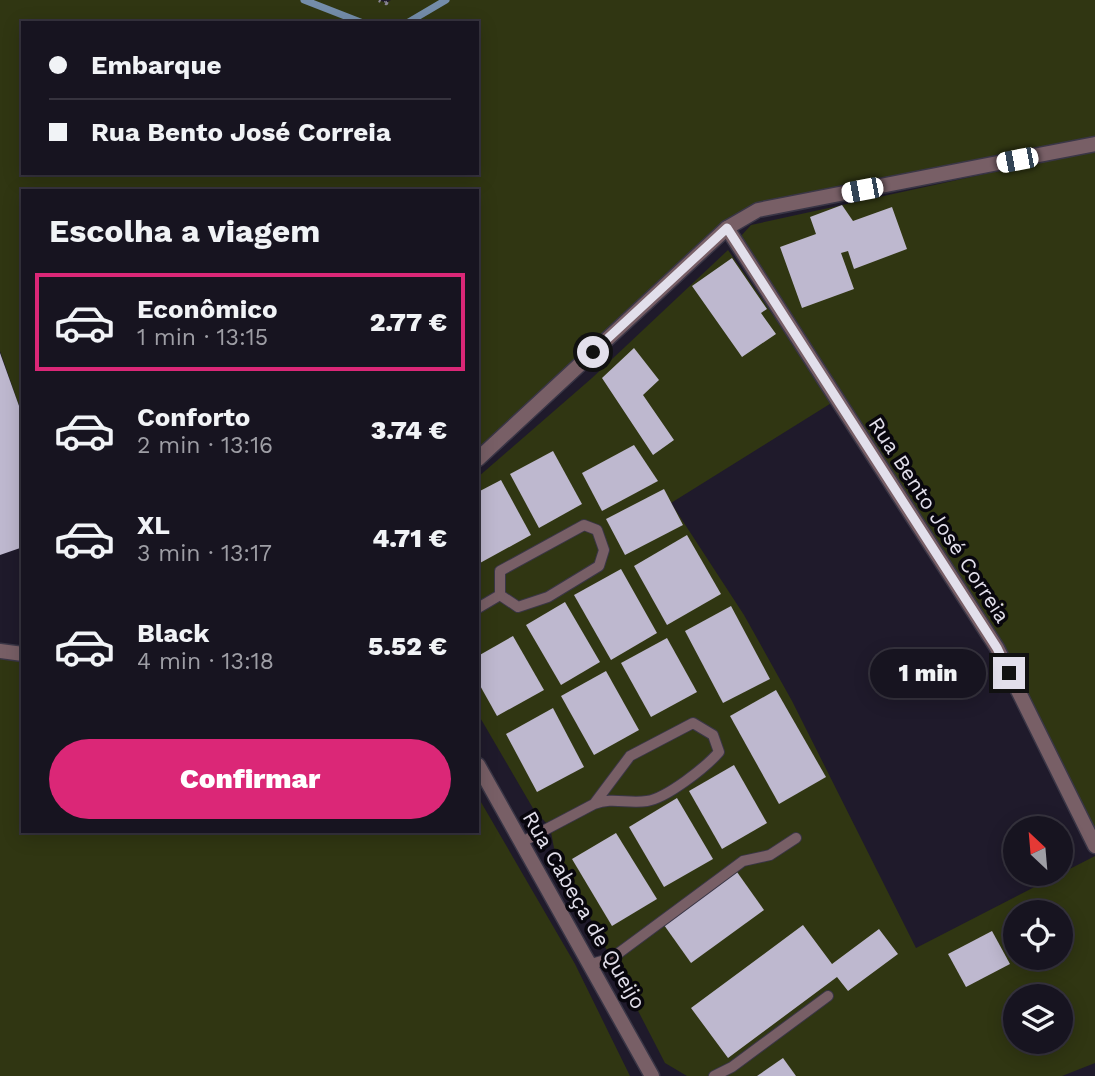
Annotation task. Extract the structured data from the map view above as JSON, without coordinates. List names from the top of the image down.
{
  "streets": {
    "street": ["Rua Bento José Correia", "Rua Cabeça de Queijo"]
  },
  "north": "top left",
  "page": {
    "banner": ["Embarque", "Rua Bento José Correia"],
    "heading": "Escolha a viagem",
    "list": [
      {
        "name": "Econômico",
        "note": "1 min · 13:15",
        "value": "2.77 €"
      },
      {
        "name": "Conforto",
        "note": "2 min · 13:16",
        "value": "3.74 €"
      },
      {
        "name": "XL",
        "note": "3 min · 13:17",
        "value": "4.71 €"
      },
      {
        "name": "Black",
        "note": "4 min · 13:18",
        "value": "5.52 €"
      }
    ],
    "bubble": "1 min",
    "buttons": "Confirmar"
  }
}
